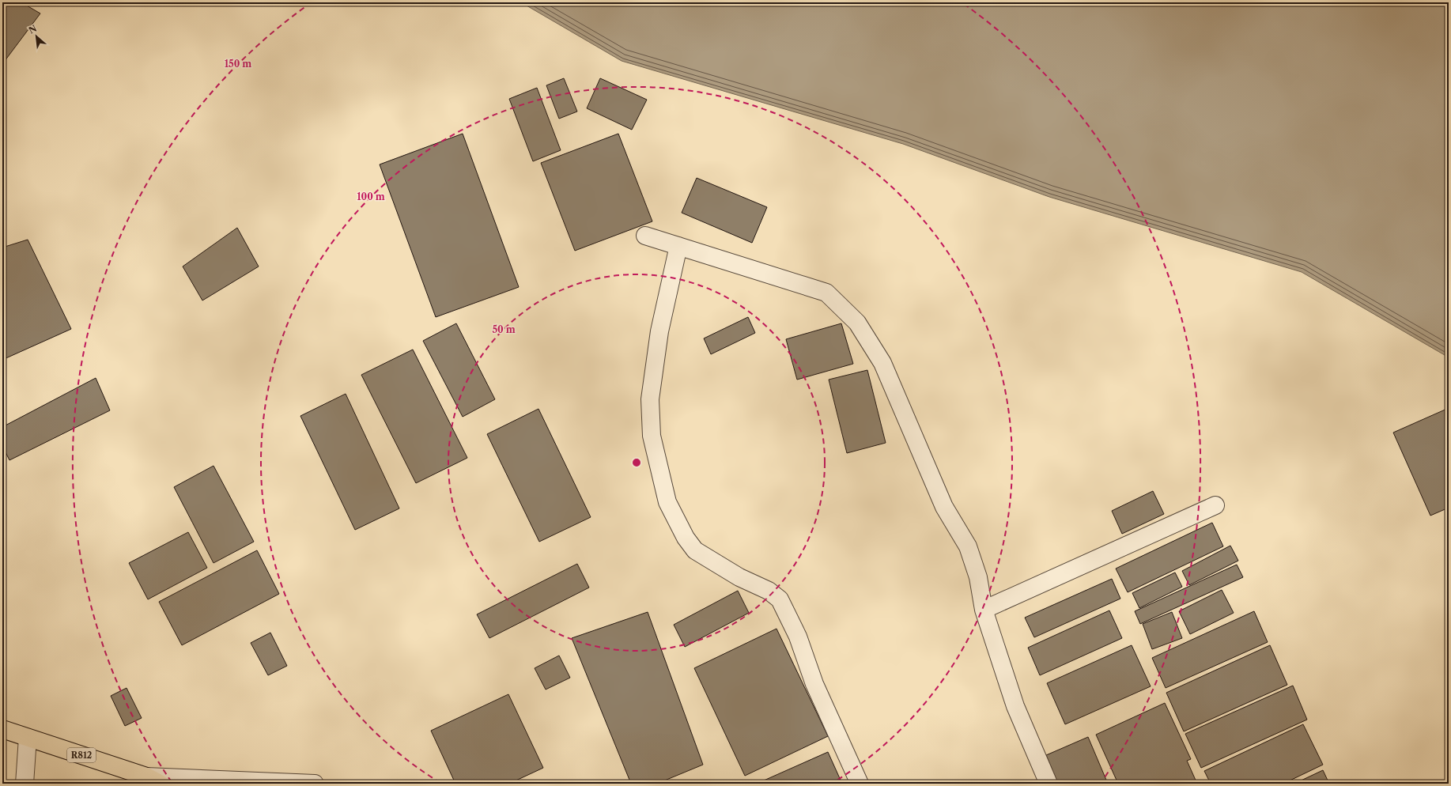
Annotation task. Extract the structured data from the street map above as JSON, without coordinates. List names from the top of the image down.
{
  "streets": {
    "main road": ["R812"]
  },
  "north": "top left",
  "rings": ["150 m", "100 m", "50 m"]
}
